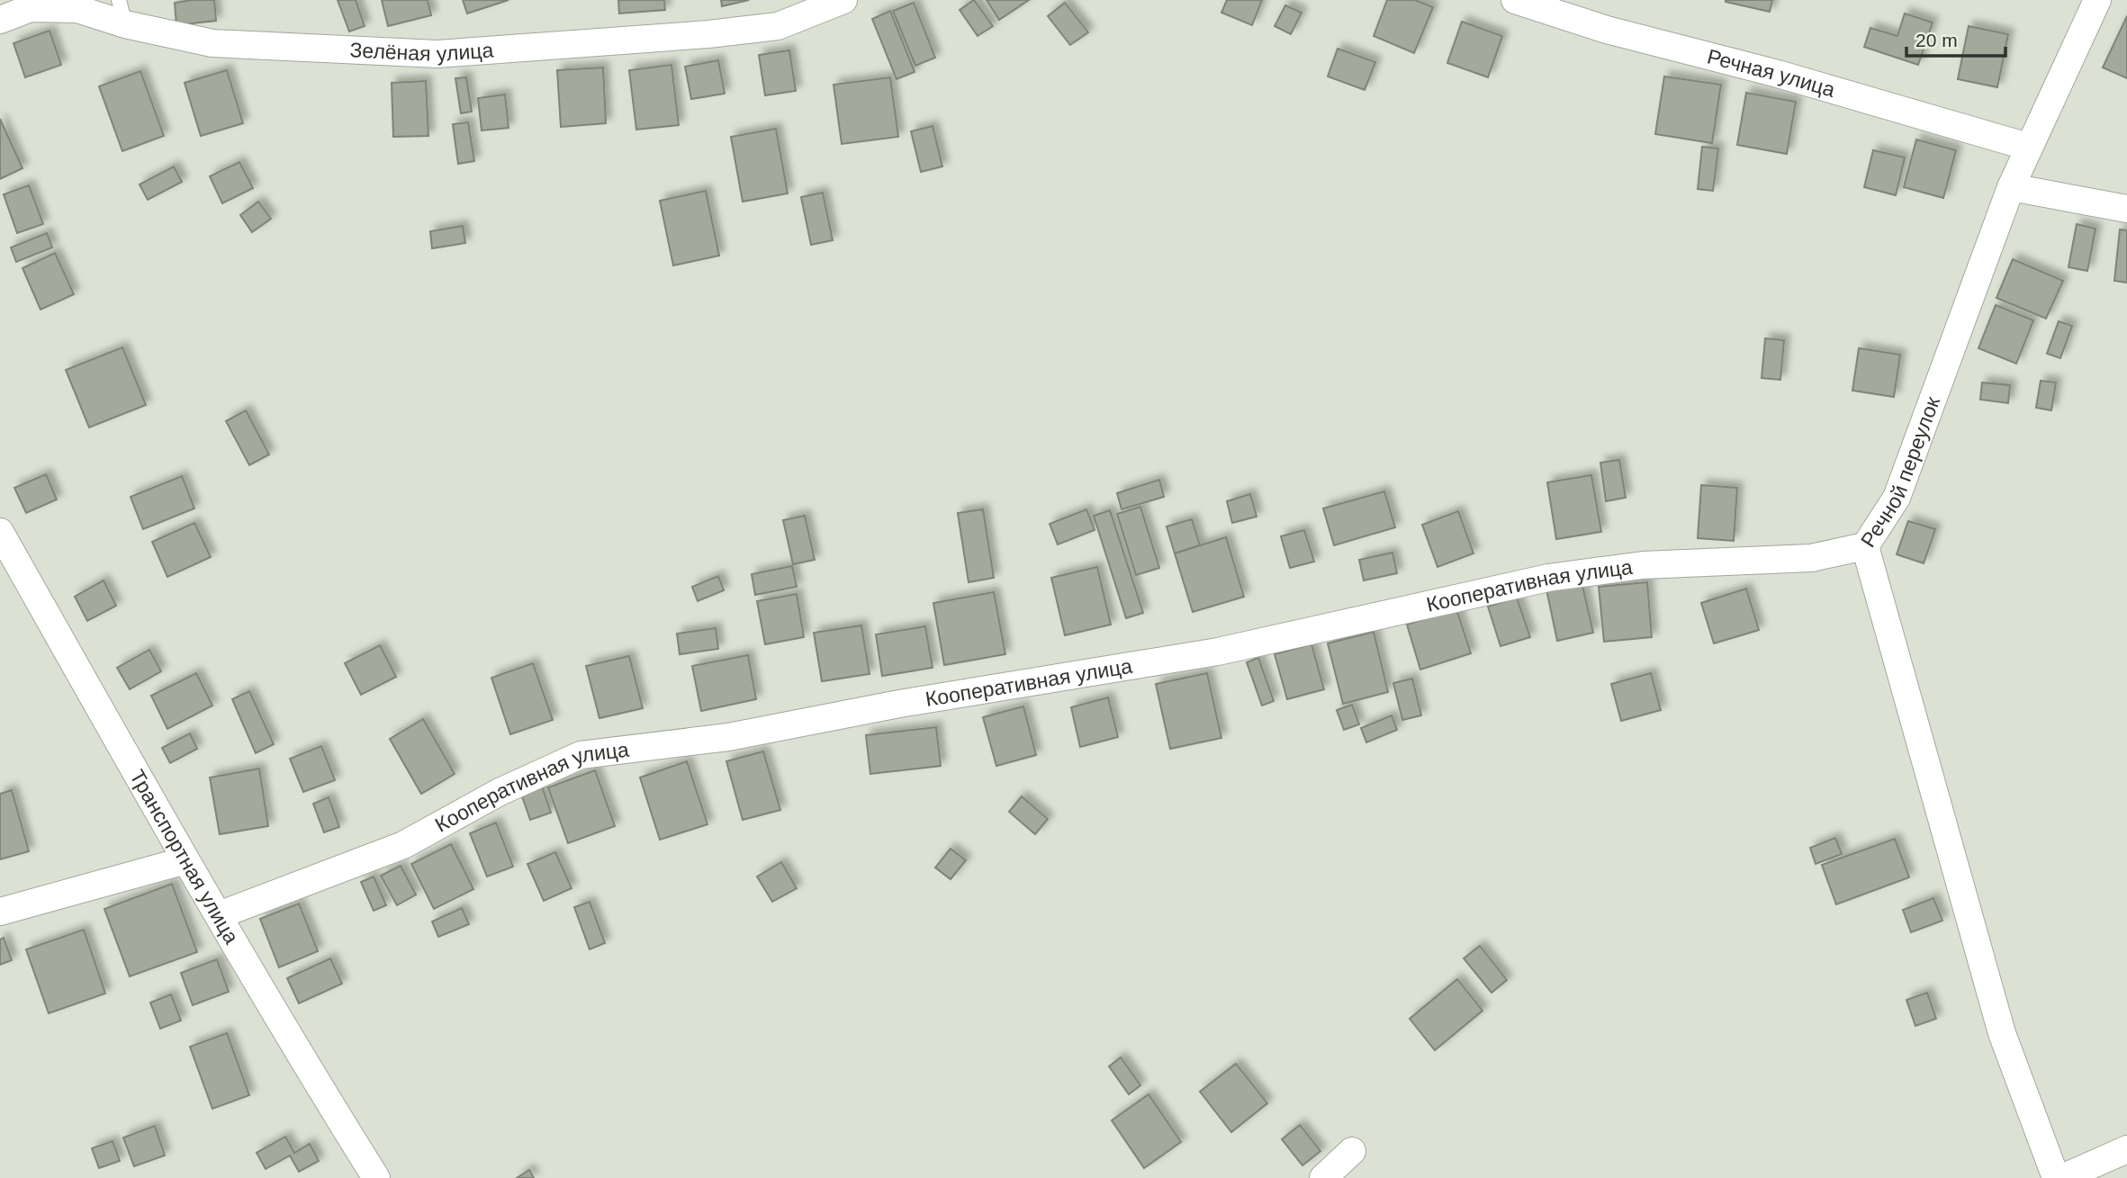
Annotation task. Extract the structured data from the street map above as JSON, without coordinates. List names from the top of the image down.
{
  "streets": {
    "street": [
      "Зелёная улица",
      "Речная улица",
      "Речной переулок",
      "Кооперативная улица",
      "Транспортная улица"
    ]
  },
  "crossings": [
    ["Речная улица", "Речной переулок"],
    ["Речной переулок", "Кооперативная улица"],
    ["Кооперативная улица", "Транспортная улица"]
  ],
  "scale_bar": "20 m"
}
